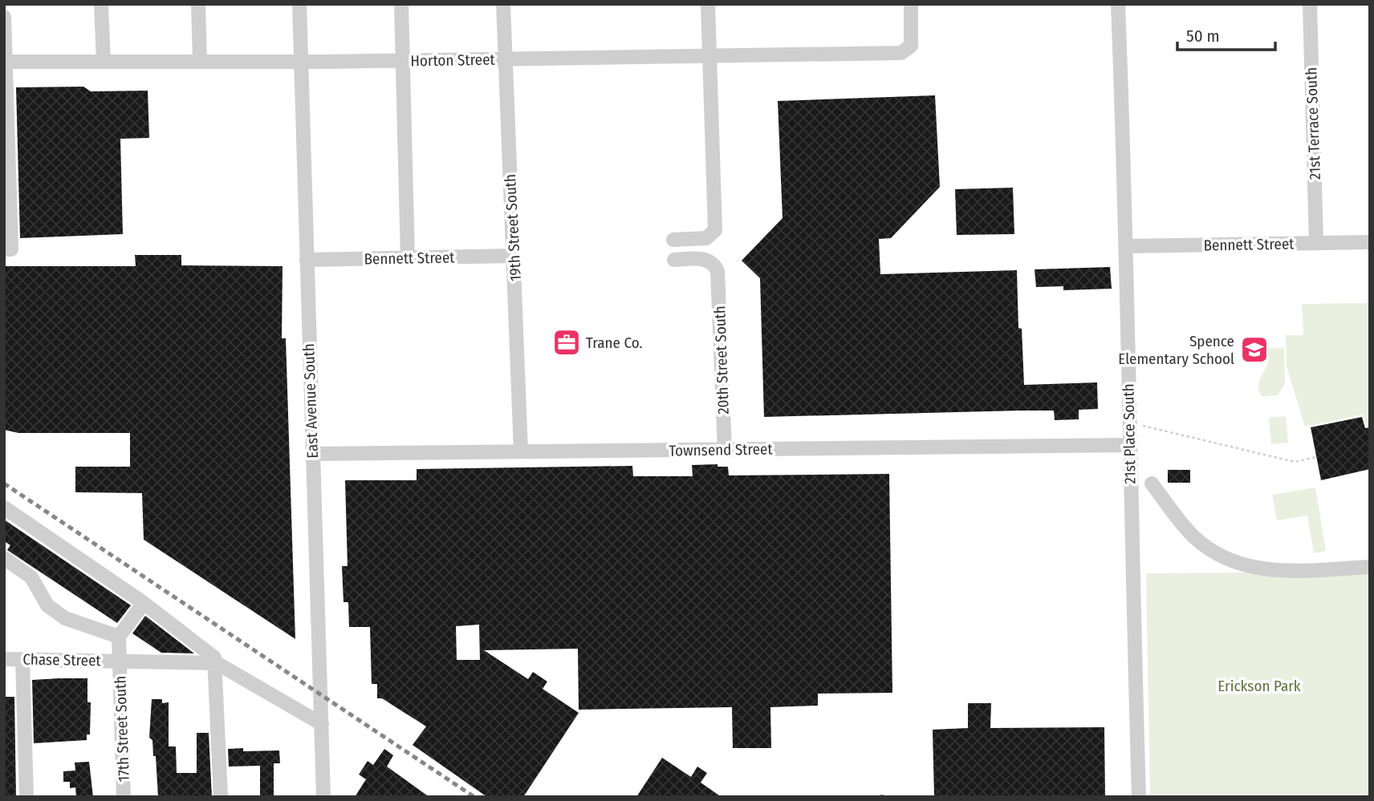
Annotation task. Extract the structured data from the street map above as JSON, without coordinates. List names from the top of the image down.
{
  "streets": {
    "street": [
      "Horton Street",
      "21st Terrace South",
      "19th Street South",
      "Bennett Street",
      "20th Street South",
      "East Avenue South",
      "21st Place South",
      "Townsend Street",
      "Chase Street",
      "17th Street South"
    ]
  },
  "crossings": [
    ["Horton Street", "19th Street South"],
    ["Horton Street", "East Avenue South"],
    ["21st Terrace South", "Bennett Street"],
    ["19th Street South", "Bennett Street"],
    ["19th Street South", "Townsend Street"],
    ["Bennett Street", "East Avenue South"],
    ["Bennett Street", "21st Place South"],
    ["20th Street South", "Townsend Street"],
    ["East Avenue South", "Townsend Street"],
    ["21st Place South", "Townsend Street"],
    ["Chase Street", "17th Street South"]
  ],
  "parks": ["Erickson Park"],
  "places": {
    "office": ["Trane Co."],
    "school or university": ["Spence Elementary School"]
  },
  "scale_bar": "50 m"
}
